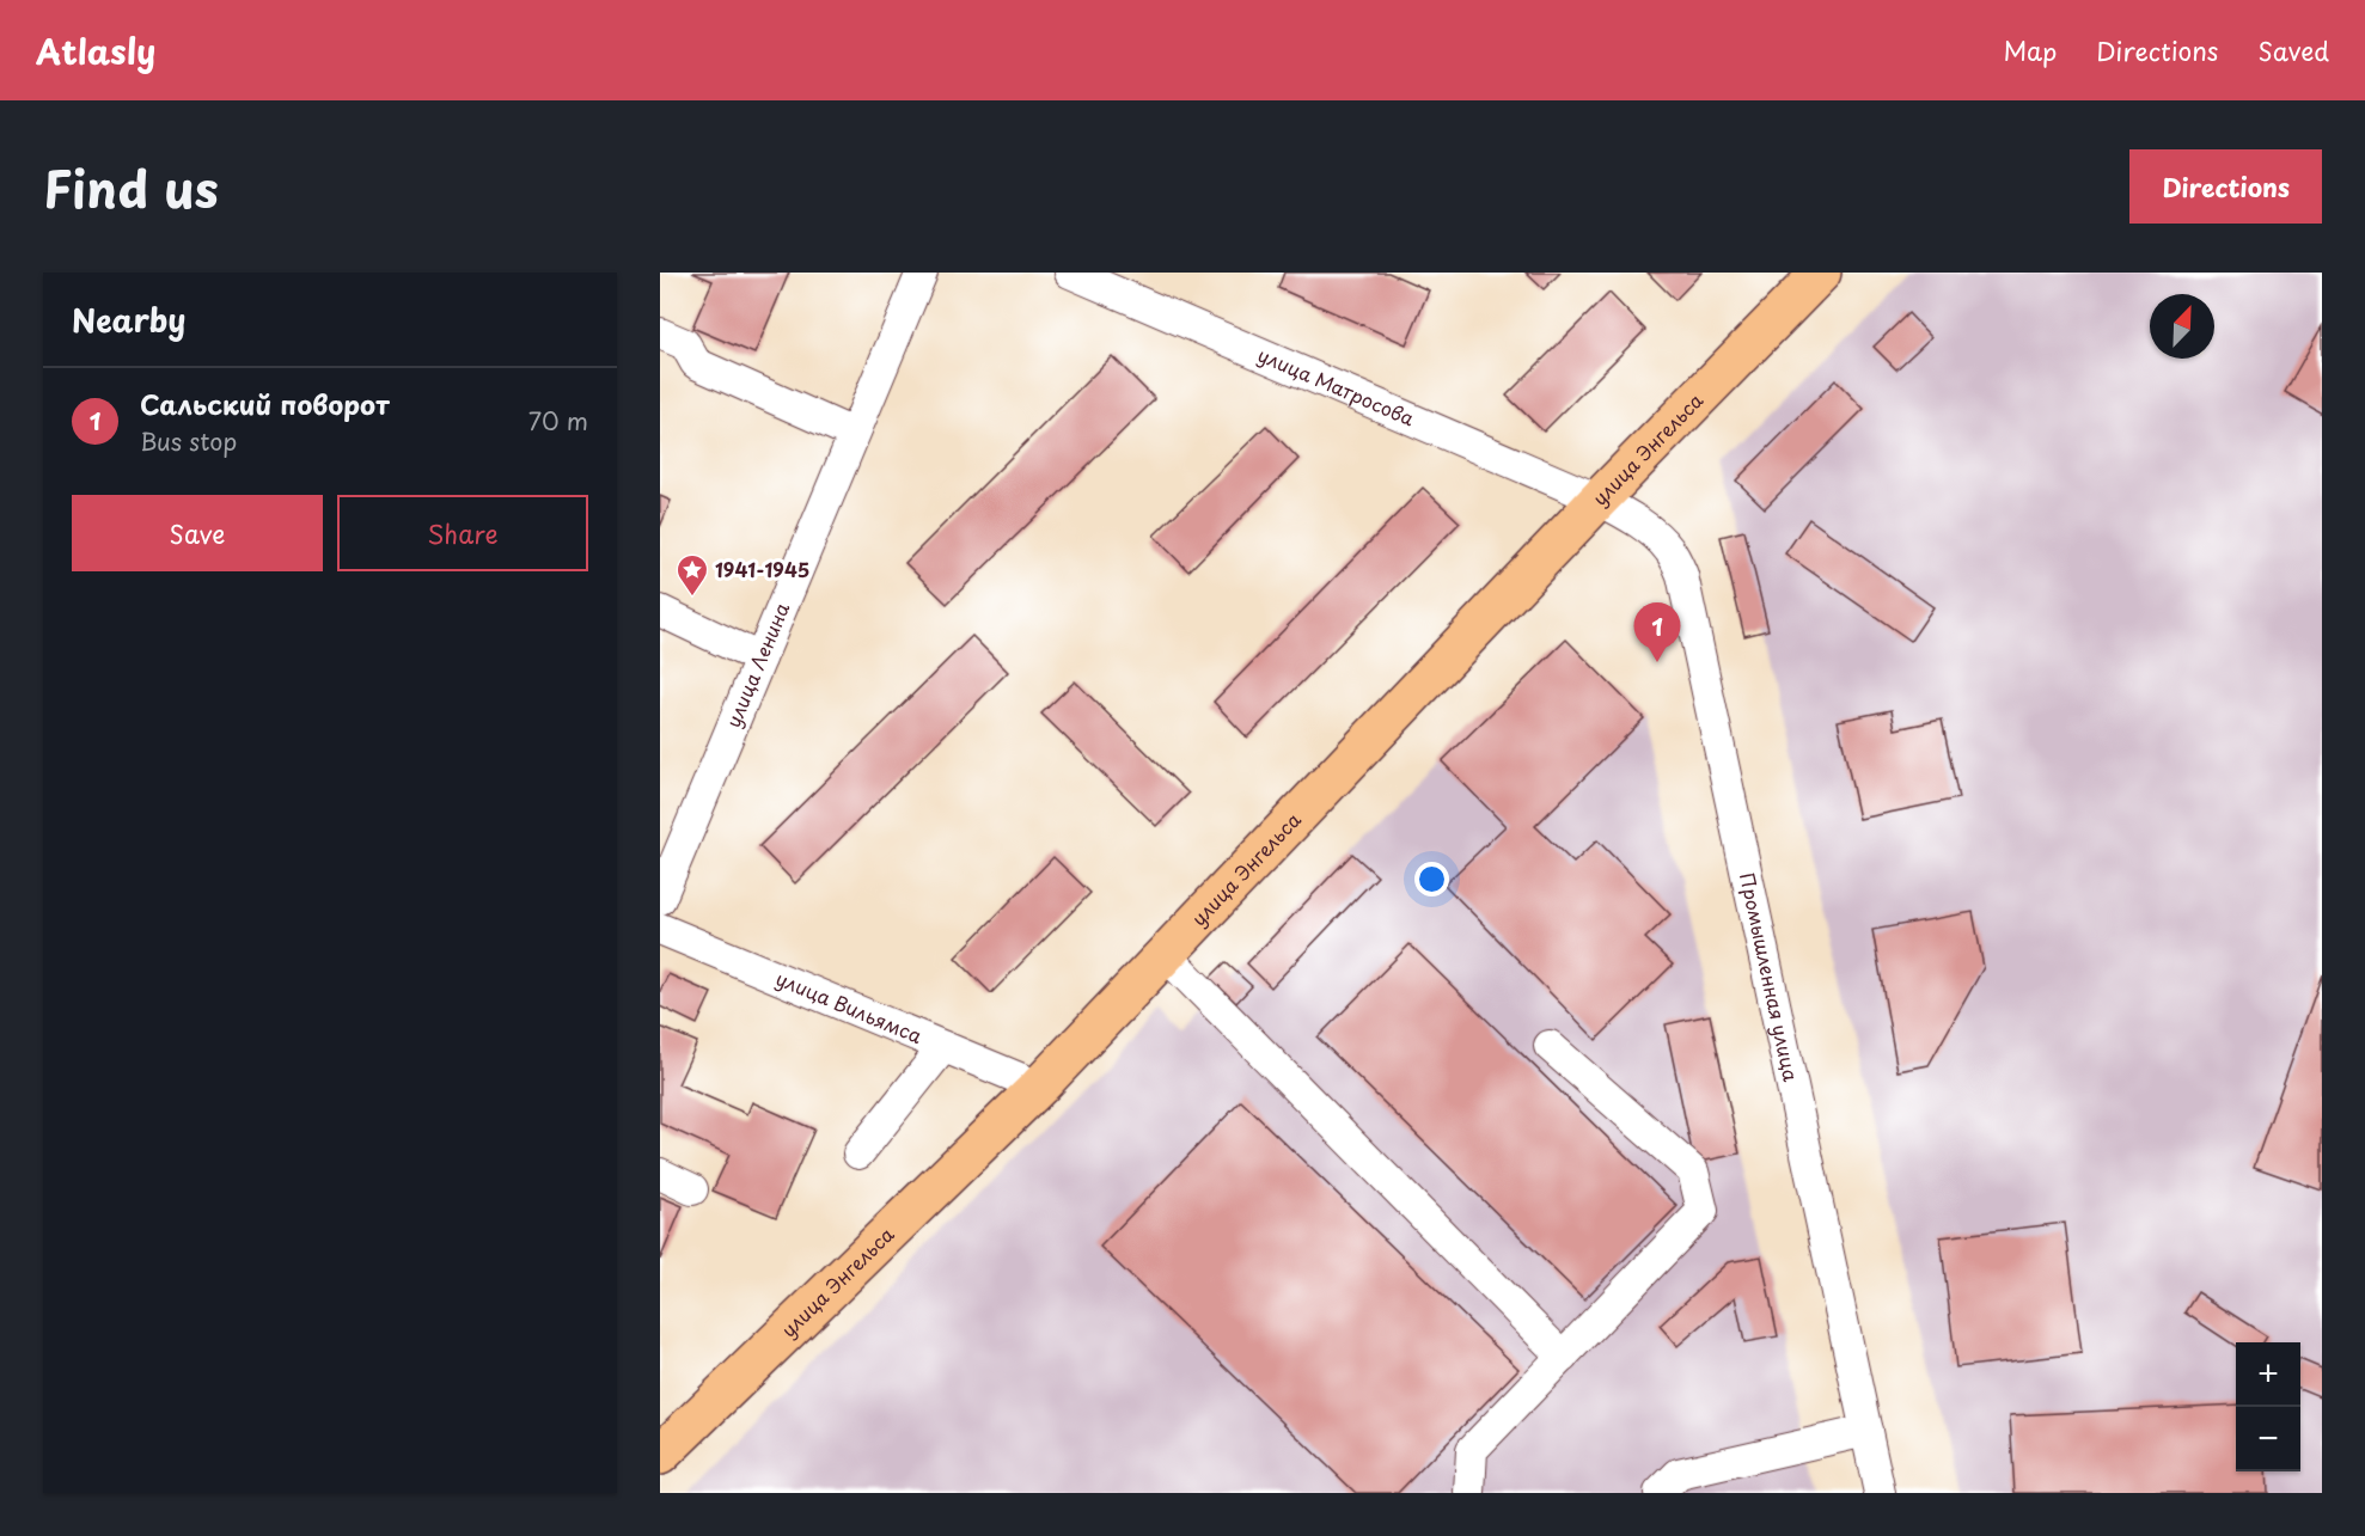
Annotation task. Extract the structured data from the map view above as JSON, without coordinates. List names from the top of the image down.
{
  "streets": {
    "main road": ["улица Энгельса"],
    "street": [
      "улица Матросова",
      "улица Ленина",
      "Промышленная улица",
      "улица Вильямса"
    ]
  },
  "crossings": [
    ["улица Матросова", "улица Энгельса"],
    ["улица Матросова", "Промышленная улица"],
    ["улица Энгельса", "Промышленная улица"],
    ["улица Энгельса", "улица Вильямса"]
  ],
  "places": {
    "place": ["1941-1945"]
  },
  "north": "top right",
  "page": {
    "header": "Atlasly",
    "nav": ["Map", "Directions", "Saved"],
    "title": "Find us",
    "buttons": [
      "Directions",
      ["Save", "Share"]
    ],
    "heading": "Nearby",
    "list": [
      {
        "mark": "1",
        "name": "Сальский поворот",
        "note": "Bus stop",
        "value": "70 m"
      }
    ],
    "pins": "1",
    "map_buttons": ["+", "−"]
  }
}
